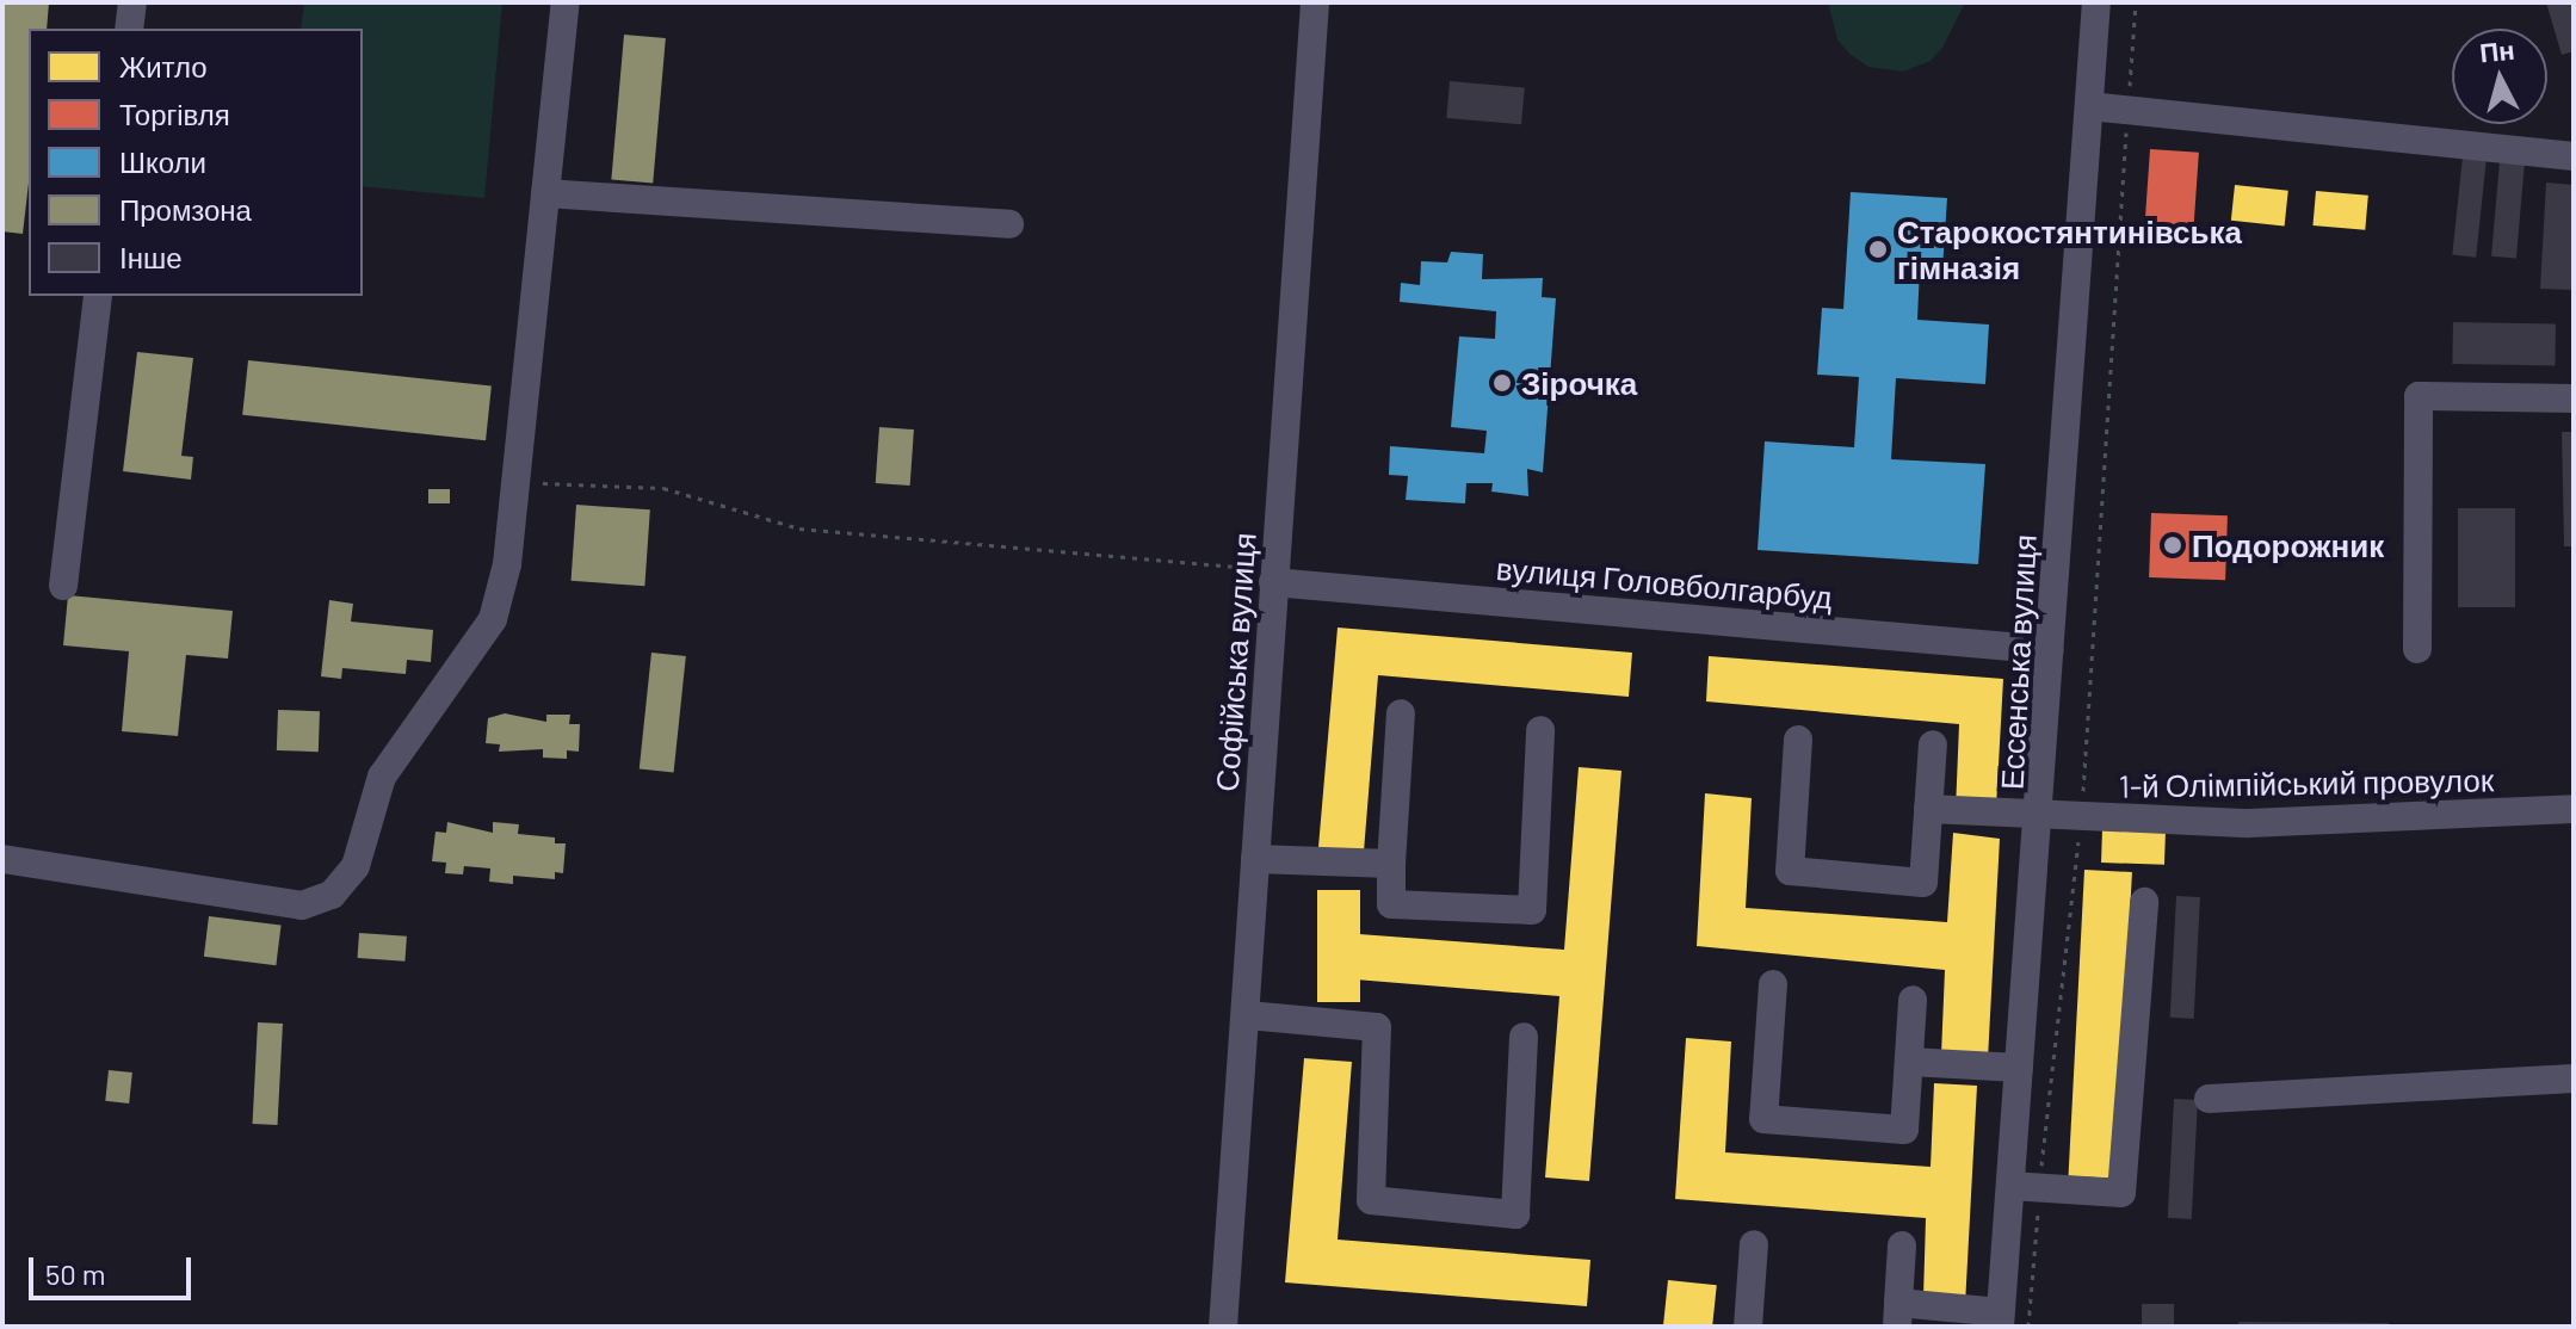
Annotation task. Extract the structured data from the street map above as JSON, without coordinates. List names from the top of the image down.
{
  "streets": {
    "street": [
      "вулиця Головболгарбуд",
      "Софійська вулиця",
      "Ессенська вулиця",
      "1-й Олімпійський провулок"
    ]
  },
  "crossings": [
    ["вулиця Головболгарбуд", "Софійська вулиця"],
    ["вулиця Головболгарбуд", "Ессенська вулиця"],
    ["Ессенська вулиця", "1-й Олімпійський провулок"]
  ],
  "places": ["Старокостянтинівська гімназія", "Зірочка", "Подорожник"],
  "legend": [
    "Житло",
    "Торгівля",
    "Школи",
    "Промзона",
    "Інше"
  ],
  "scale_bar": "50 m",
  "north": "top"
}
